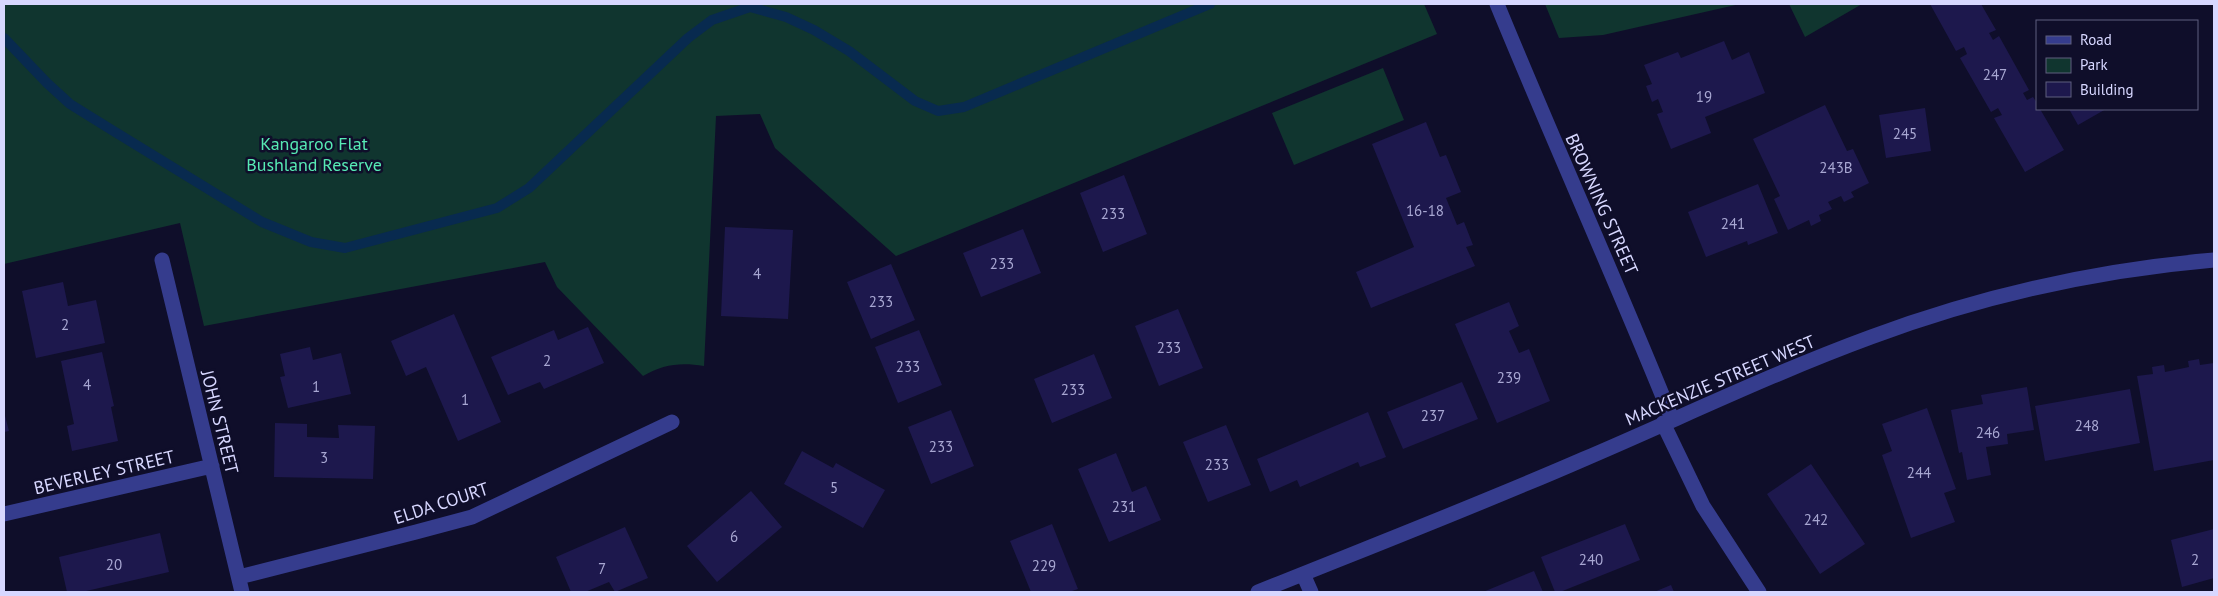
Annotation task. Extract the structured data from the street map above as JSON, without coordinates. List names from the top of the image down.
{
  "streets": {
    "street": [
      "BROWNING STREET",
      "MACKENZIE STREET WEST",
      "JOHN STREET",
      "BEVERLEY STREET",
      "ELDA COURT"
    ]
  },
  "crossings": [
    ["BROWNING STREET", "MACKENZIE STREET WEST"],
    ["JOHN STREET", "BEVERLEY STREET"],
    ["JOHN STREET", "ELDA COURT"]
  ],
  "parks": ["Kangaroo Flat Bushland Reserve"],
  "house_numbers": [
    "247",
    "19",
    "245",
    "243B",
    "16-18",
    "233",
    "241",
    "233",
    "4",
    "233",
    "2",
    "233",
    "2",
    "233",
    "239",
    "4",
    "1",
    "233",
    "1",
    "237",
    "248",
    "246",
    "233",
    "3",
    "233",
    "244",
    "5",
    "231",
    "242",
    "6",
    "240",
    "2",
    "20",
    "229",
    "7"
  ],
  "legend": ["Road", "Park", "Building"]
}
